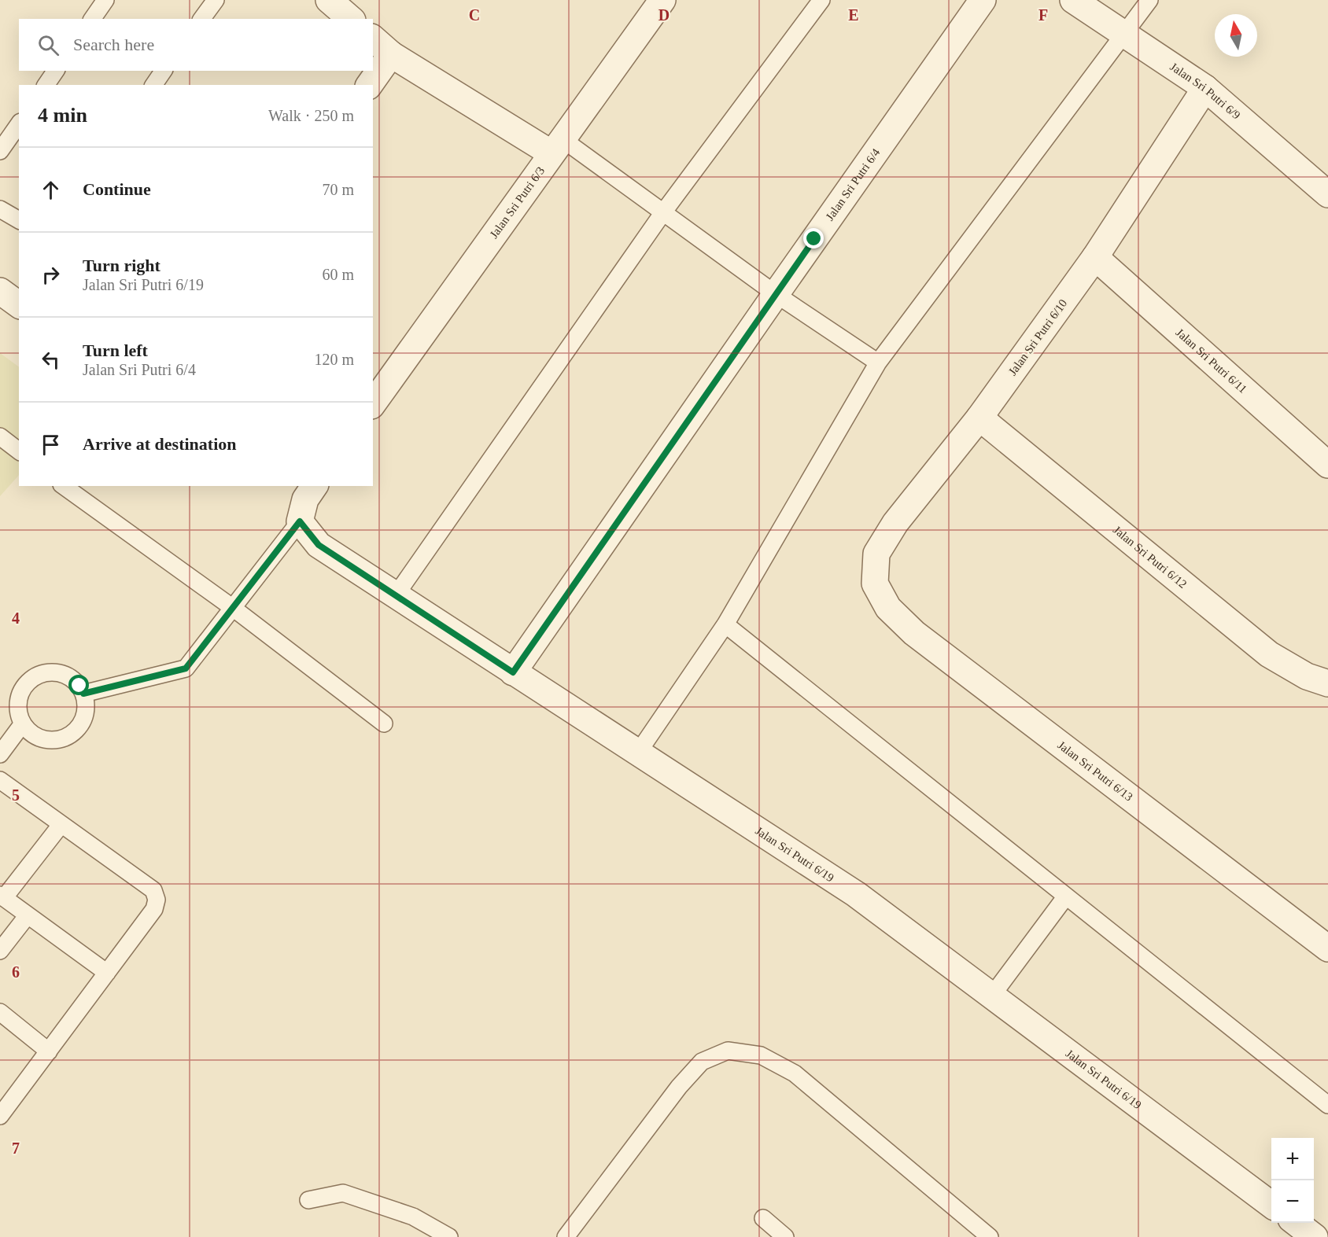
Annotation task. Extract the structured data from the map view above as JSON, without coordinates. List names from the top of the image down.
{
  "streets": {
    "street": [
      "Jalan Sri Putri 6/9",
      "Jalan Sri Putri 6/4",
      "Jalan Sri Putri 6/3",
      "Jalan Sri Putri 6/10",
      "Jalan Sri Putri 6/11",
      "Jalan Sri Putri 6/12",
      "Jalan Sri Putri 6/13",
      "Jalan Sri Putri 6/19"
    ]
  },
  "crossings": [
    ["Jalan Sri Putri 6/9", "Jalan Sri Putri 6/10"],
    ["Jalan Sri Putri 6/4", "Jalan Sri Putri 6/19"],
    ["Jalan Sri Putri 6/10", "Jalan Sri Putri 6/11"],
    ["Jalan Sri Putri 6/10", "Jalan Sri Putri 6/12"],
    ["Jalan Sri Putri 6/10", "Jalan Sri Putri 6/13"]
  ],
  "north": "top",
  "page": {
    "search": "Search here",
    "heading": ["4 min", "Walk · 250 m"],
    "list": [
      ["Continue", "70 m"],
      ["Turn right", "Jalan Sri Putri 6/19", "60 m"],
      ["Turn left", "Jalan Sri Putri 6/4", "120 m"],
      "Arrive at destination"
    ],
    "map_buttons": ["+", "−"]
  },
  "grid": {
    "columns": [
      "C",
      "D",
      "E",
      "F"
    ],
    "rows": [
      "4",
      "5",
      "6",
      "7"
    ]
  }
}
